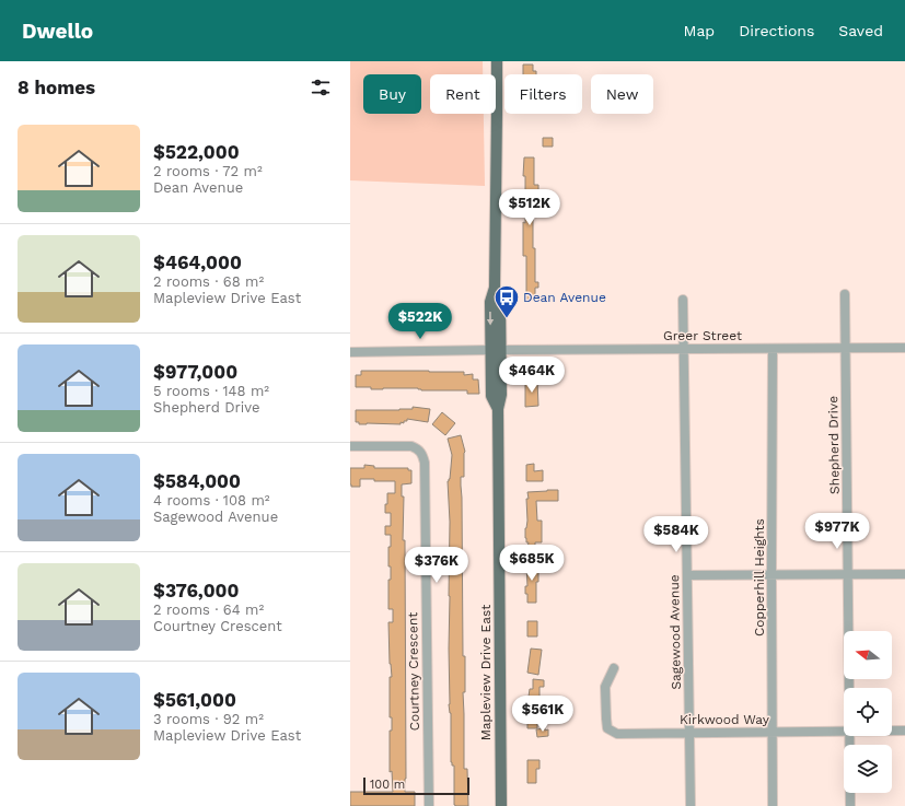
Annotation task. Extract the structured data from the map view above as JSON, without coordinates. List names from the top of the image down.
{
  "streets": {
    "main road": ["Mapleview Drive East"],
    "street": [
      "Greer Street",
      "Shepherd Drive",
      "Copperhill Heights",
      "Sagewood Avenue",
      "Courtney Crescent",
      "Kirkwood Way"
    ]
  },
  "crossings": [
    ["Greer Street", "Shepherd Drive"],
    ["Greer Street", "Copperhill Heights"],
    ["Greer Street", "Sagewood Avenue"],
    ["Greer Street", "Mapleview Drive East"],
    ["Copperhill Heights", "Kirkwood Way"],
    ["Sagewood Avenue", "Kirkwood Way"]
  ],
  "places": {
    "bus stop": ["Dean Avenue"]
  },
  "scale_bar": "100 m",
  "north": "left",
  "page": {
    "header": "Dwello",
    "nav": ["Map", "Directions", "Saved"],
    "heading": "8 homes",
    "chip": [
      "Buy",
      "Rent",
      "Filters",
      "New"
    ],
    "list": [
      {
        "name": "$522,000",
        "note": "2 rooms · 72 m² · Dean Avenue"
      },
      {
        "name": "$464,000",
        "note": "2 rooms · 68 m² · Mapleview Drive East"
      },
      {
        "name": "$977,000",
        "note": "5 rooms · 148 m² · Shepherd Drive"
      },
      {
        "name": "$584,000",
        "note": "4 rooms · 108 m² · Sagewood Avenue"
      },
      {
        "name": "$376,000",
        "note": "2 rooms · 64 m² · Courtney Crescent"
      },
      {
        "name": "$561,000",
        "note": "3 rooms · 92 m² · Mapleview Drive East"
      }
    ],
    "price": [
      "$512K",
      "$522K",
      "$464K",
      "$977K",
      "$584K",
      "$685K",
      "$376K",
      "$561K"
    ],
    "scale": "100 m"
  }
}
